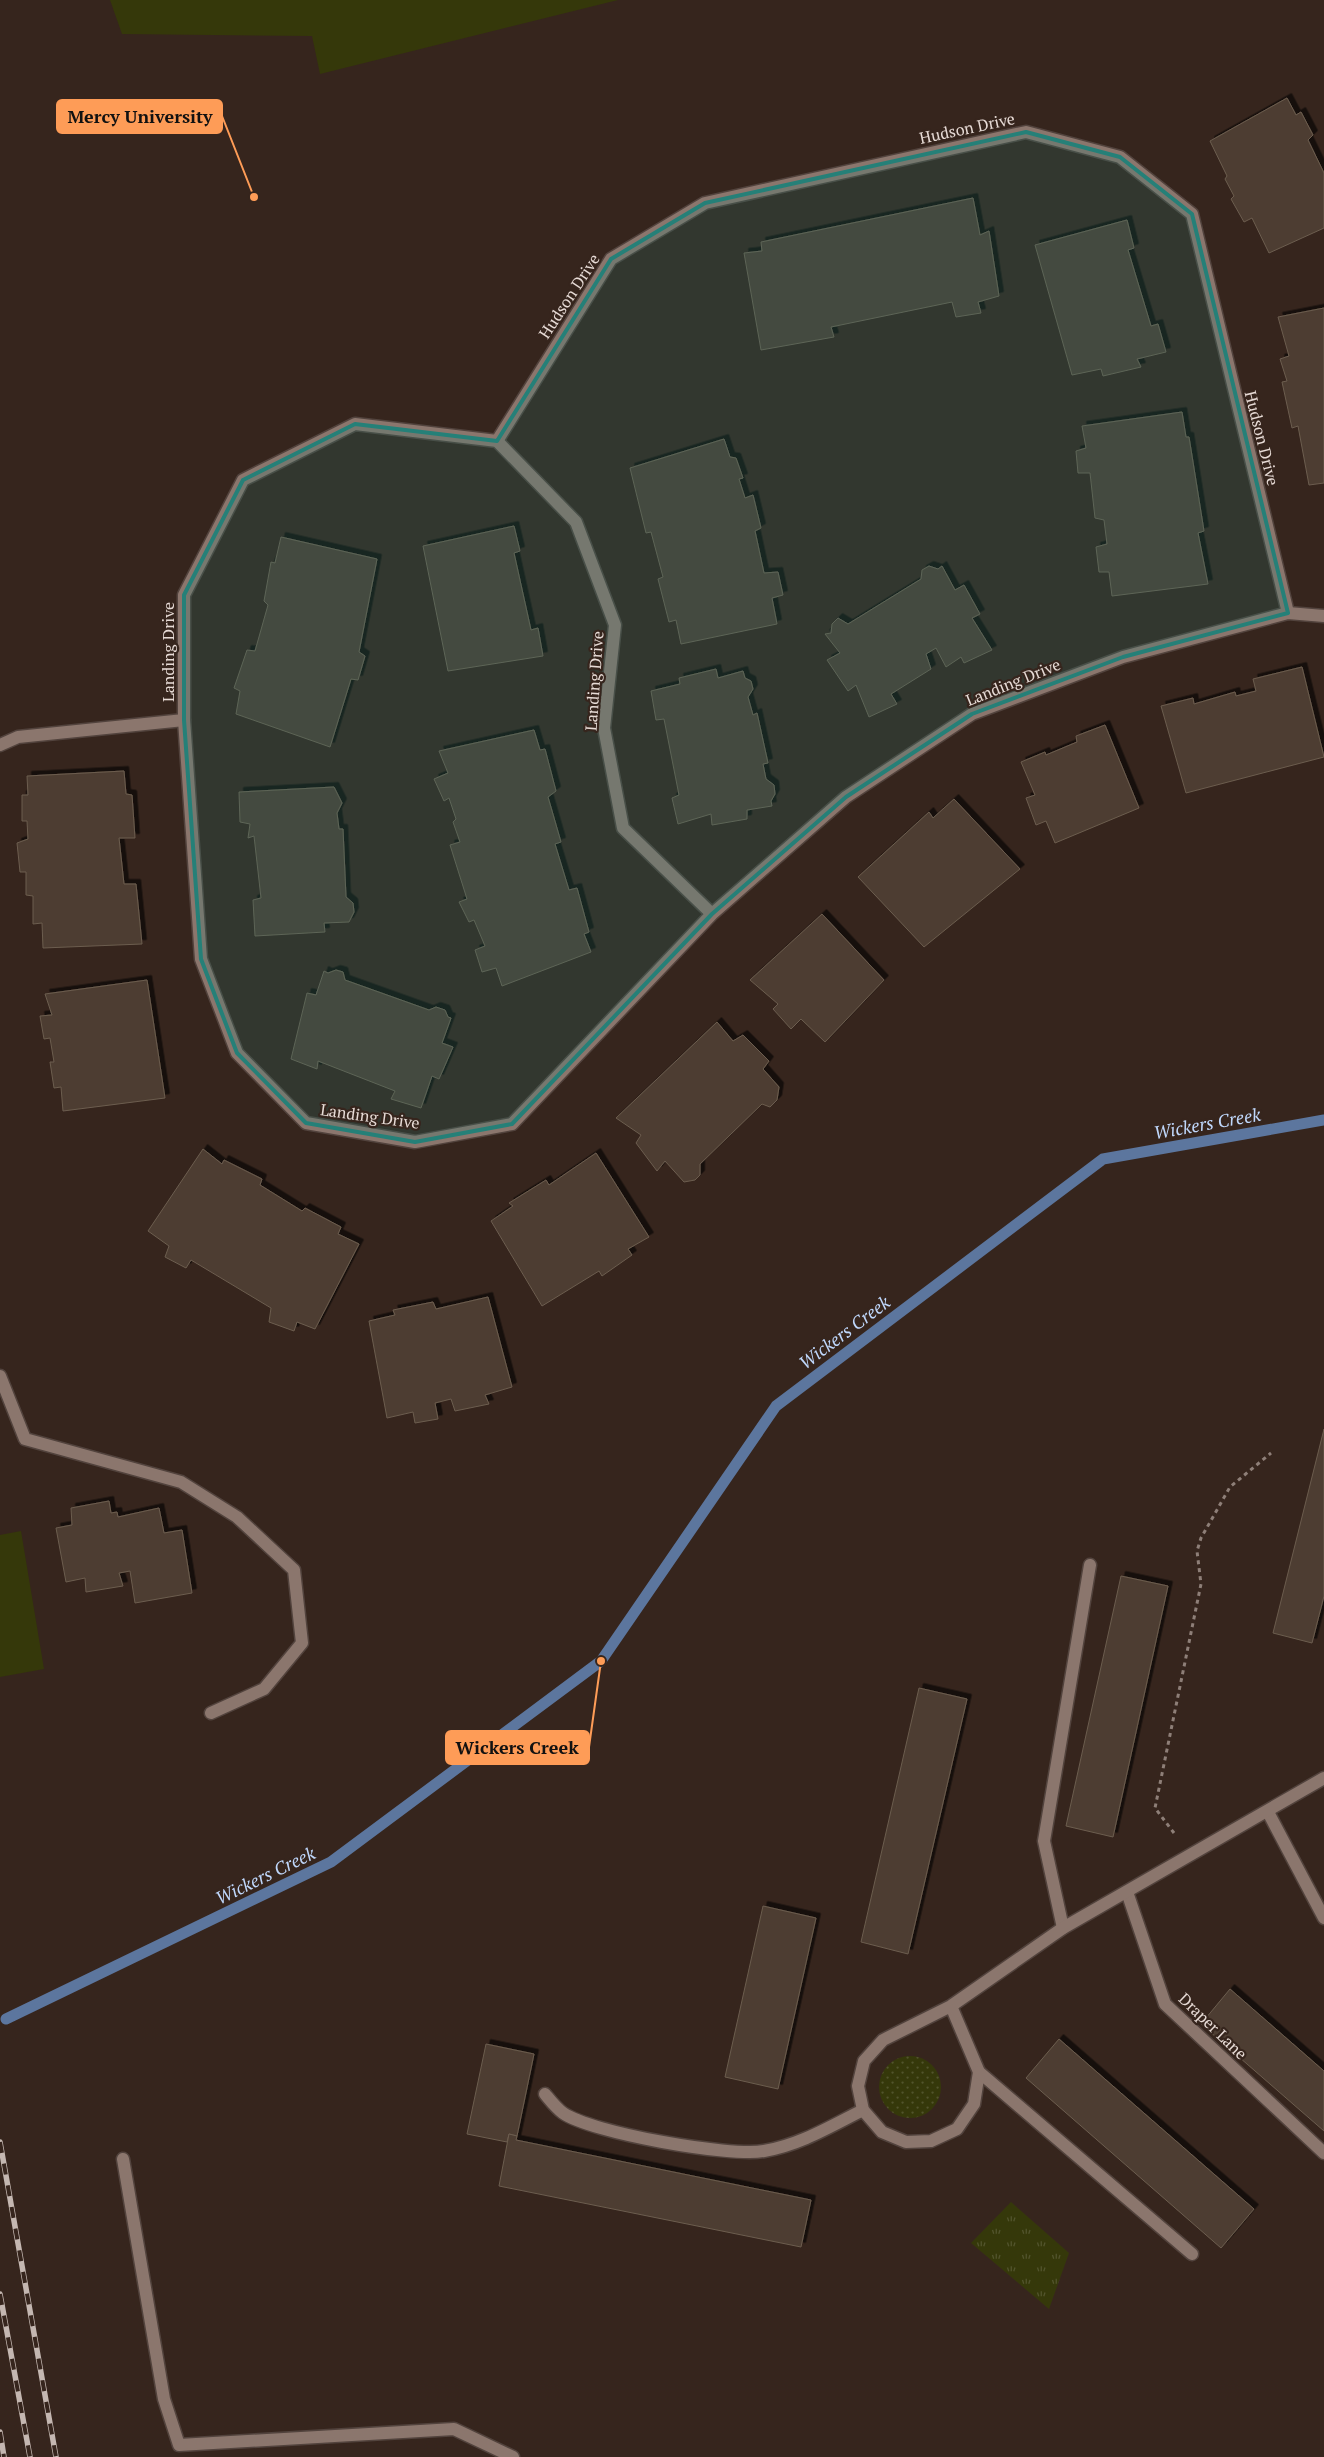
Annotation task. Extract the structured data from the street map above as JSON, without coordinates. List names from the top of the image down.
{
  "streets": {
    "street": ["Hudson Drive", "Landing Drive", "Draper Lane"]
  },
  "crossings": [
    ["Hudson Drive", "Landing Drive"]
  ],
  "water": ["Wickers Creek"],
  "places": ["Mercy University", "Wickers Creek"]
}
